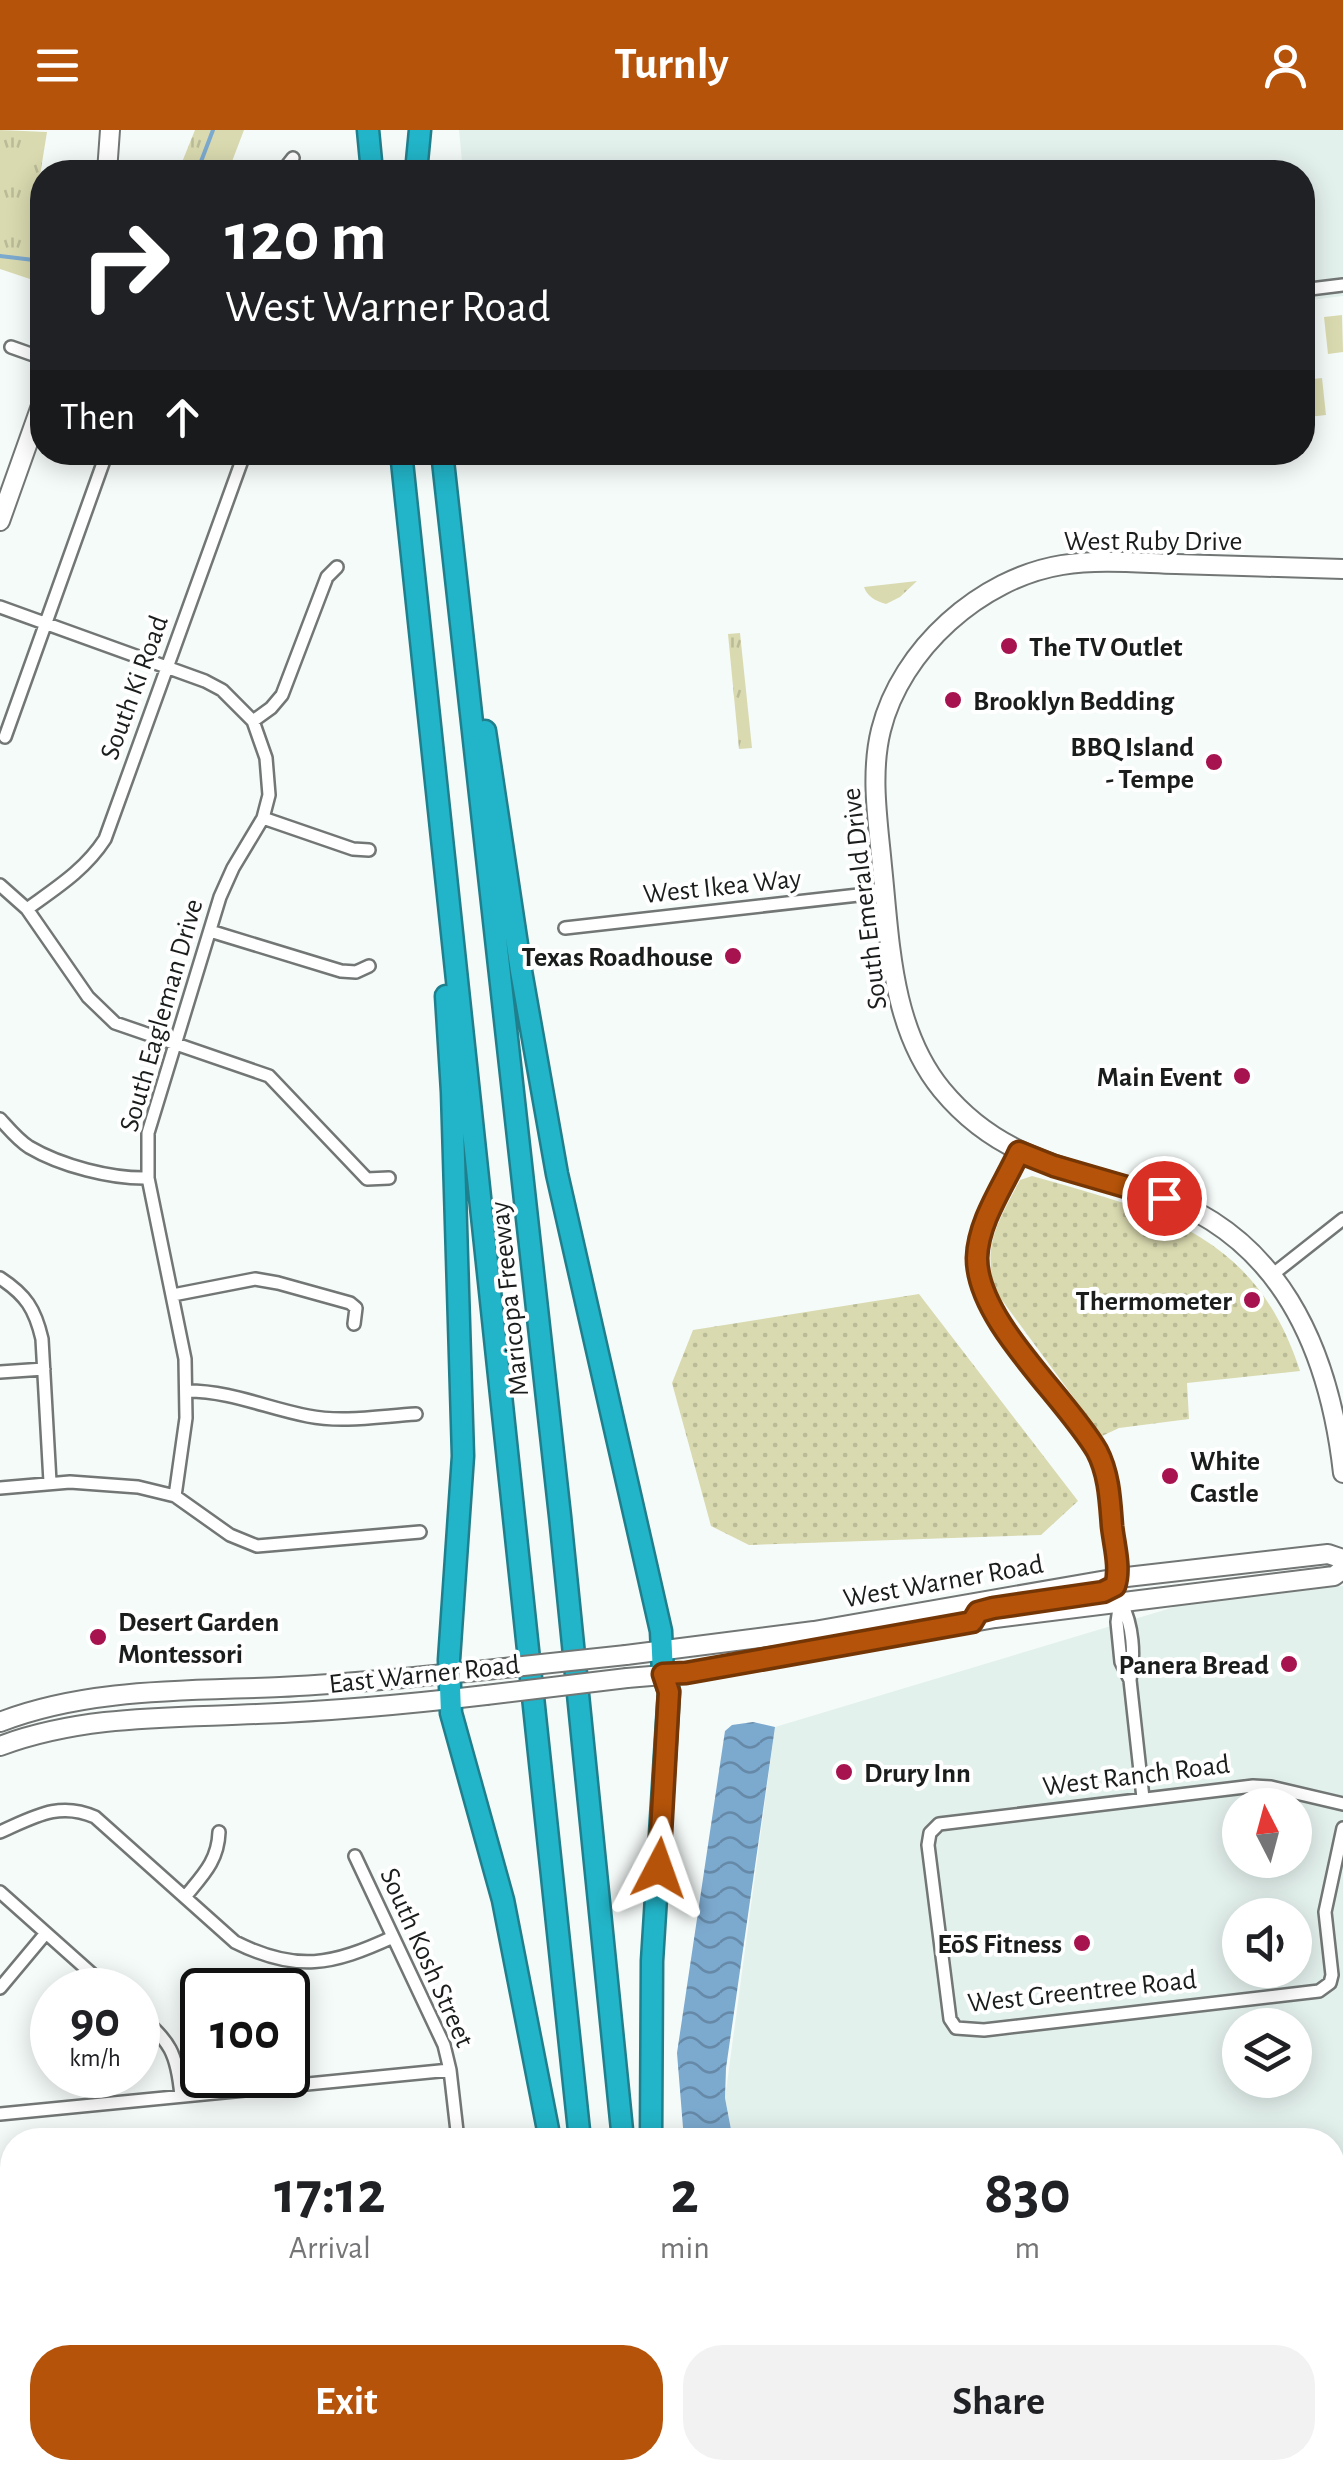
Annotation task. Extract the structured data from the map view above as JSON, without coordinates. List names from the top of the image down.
{
  "streets": {
    "highway": ["Maricopa Freeway"],
    "main road": [
      "West Ruby Drive",
      "South Emerald Drive",
      "West Warner Road",
      "East Warner Road"
    ],
    "street": [
      "South Ki Road",
      "West Ikea Way",
      "South Eagleman Drive",
      "West Ranch Road",
      "South Kosh Street",
      "West Greentree Road"
    ]
  },
  "crossings": [
    ["West Ruby Drive", "South Emerald Drive"],
    ["South Ki Road", "South Eagleman Drive"],
    ["West Ikea Way", "South Emerald Drive"],
    ["West Warner Road", "East Warner Road"],
    ["West Ranch Road", "West Greentree Road"]
  ],
  "places": [
    "The TV Outlet",
    "Brooklyn Bedding",
    "BBQ Island - Tempe",
    "Texas Roadhouse",
    "Main Event",
    "Thermometer",
    "White Castle",
    "Desert Garden Montessori",
    "Panera Bread",
    "Drury Inn",
    "EōS Fitness"
  ],
  "north": "top",
  "page": {
    "header": "Turnly",
    "turn": ["120 m", "West Warner Road"],
    "then": "Then",
    "speed": "90 km/h",
    "limit": "100",
    "eta": [
      "17:12",
      "Arrival",
      "2",
      "min",
      "830",
      "m"
    ],
    "buttons": ["Exit", "Share"]
  }
}
